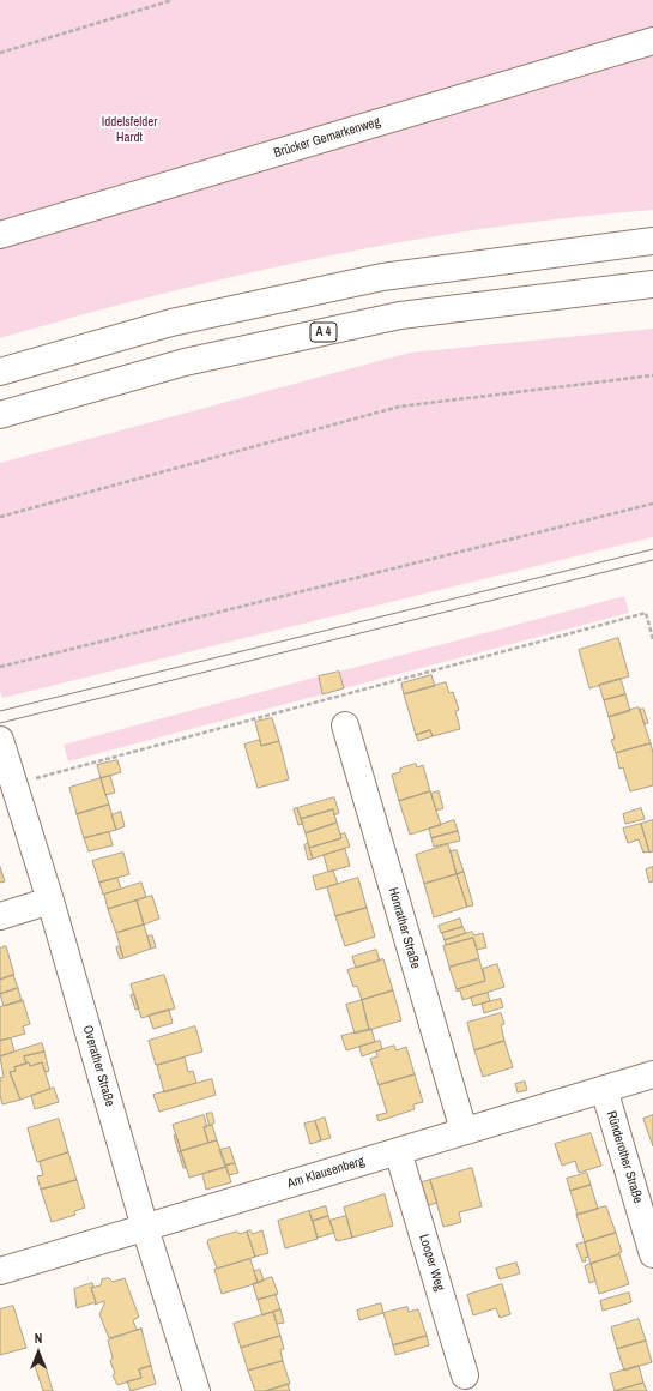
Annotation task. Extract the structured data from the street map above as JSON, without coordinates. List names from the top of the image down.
{
  "streets": {
    "main road": [
      "Brücker Gemarkenweg",
      "A 4",
      "Honrather Straße",
      "Overather Straße",
      "Ründerother Straße",
      "Am Klausenberg",
      "Looper Weg"
    ]
  },
  "crossings": [
    ["Honrather Straße", "Am Klausenberg"],
    ["Overather Straße", "Am Klausenberg"],
    ["Ründerother Straße", "Am Klausenberg"],
    ["Am Klausenberg", "Looper Weg"]
  ],
  "parks": ["Iddelsfelder Hardt"],
  "north": "top"
}
